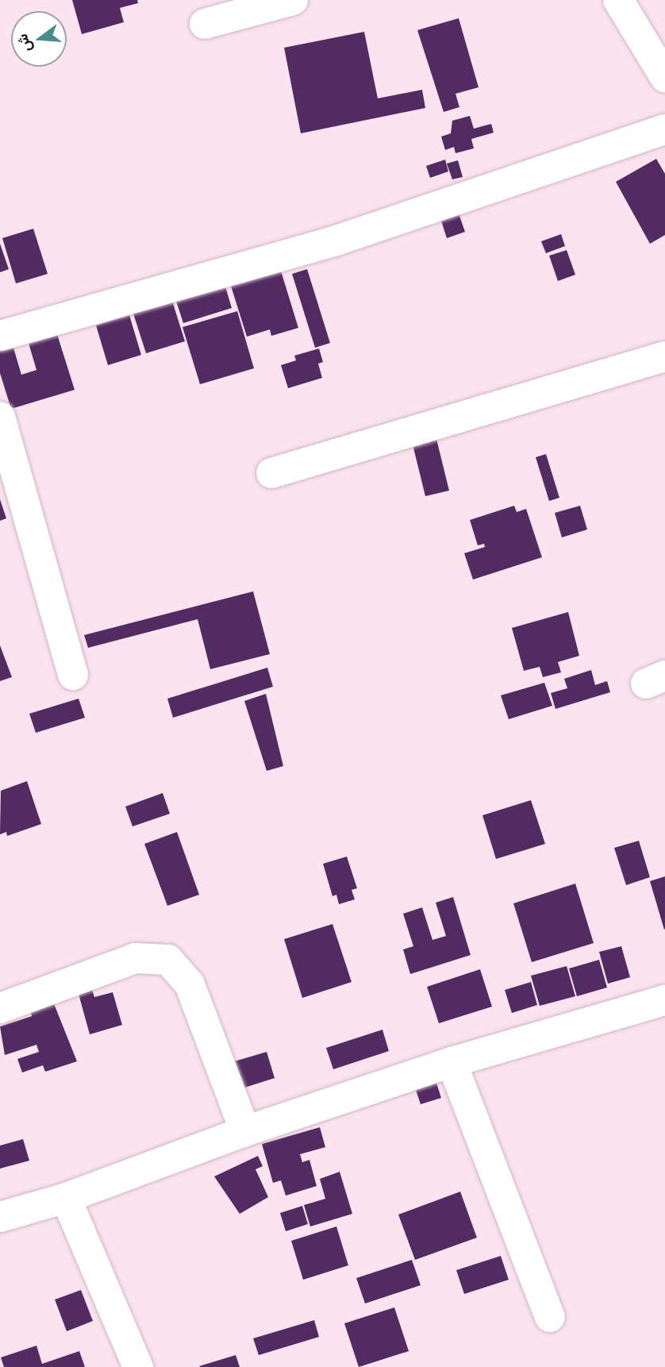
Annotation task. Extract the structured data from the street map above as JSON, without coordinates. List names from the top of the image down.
{
  "north": "left"
}
